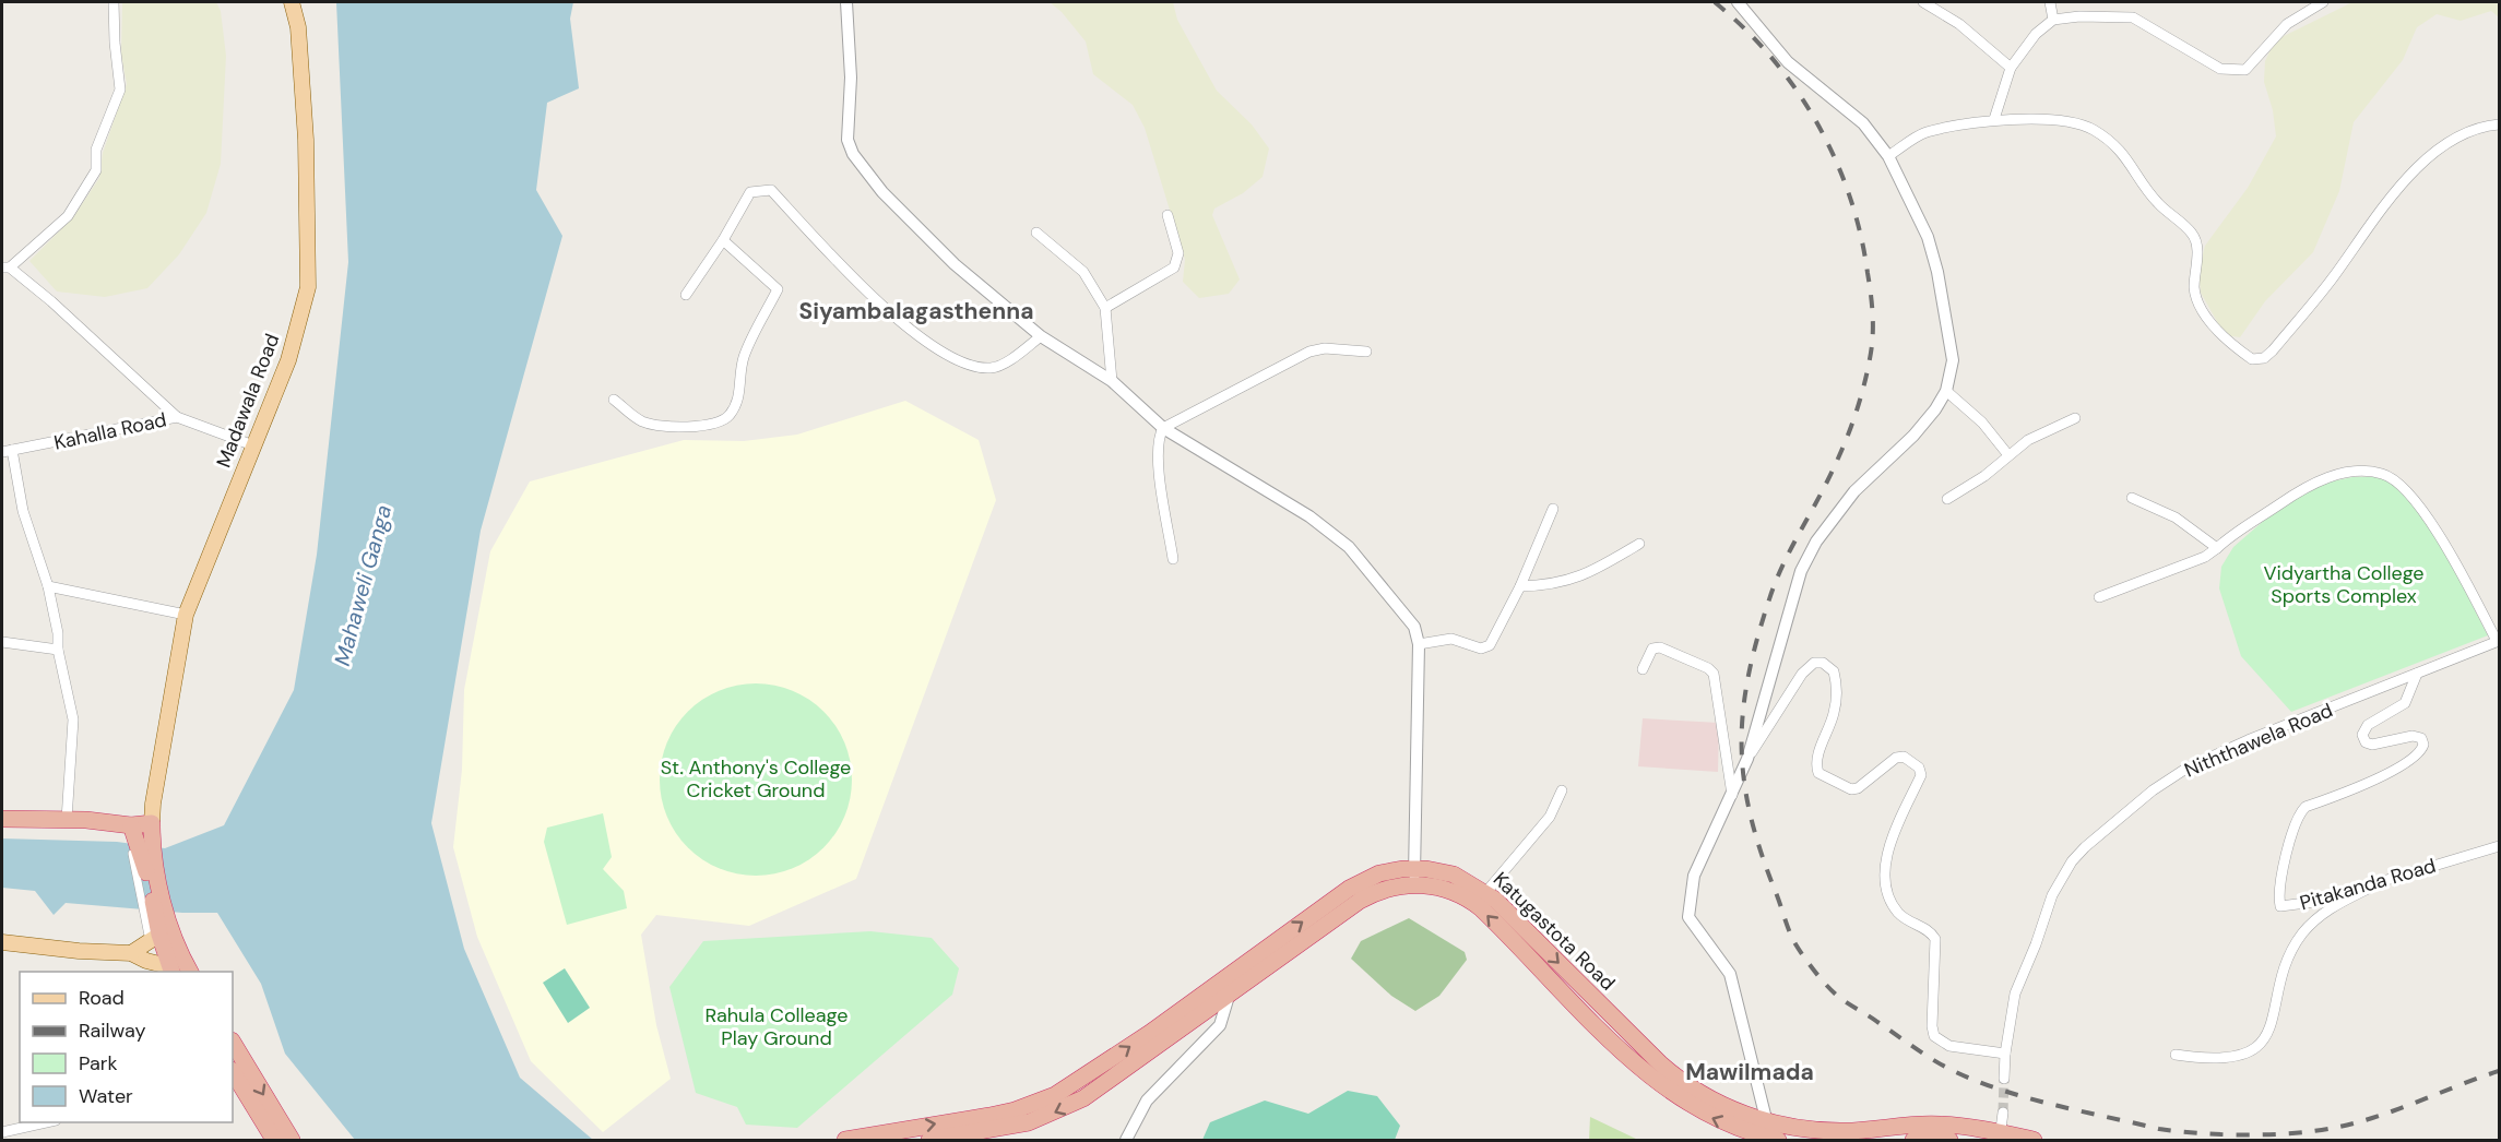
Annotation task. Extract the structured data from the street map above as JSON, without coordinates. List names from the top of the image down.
{
  "streets": {
    "highway": ["Madawala Road", "Katugastota Road"],
    "street": ["Kahalla Road", "Niththawela Road", "Pitakanda Road"]
  },
  "crossings": [
    ["Madawala Road", "Kahalla Road"],
    ["Niththawela Road", "Pitakanda Road"]
  ],
  "districts": ["Siyambalagasthenna", "Mawilmada"],
  "water": ["Mahaweli Ganga"],
  "parks": ["Vidyartha College Sports Complex", "St. Anthony's College Cricket Ground", "Rahula Colleage Play Ground"],
  "legend": [
    "Road",
    "Railway",
    "Park",
    "Water"
  ]
}
